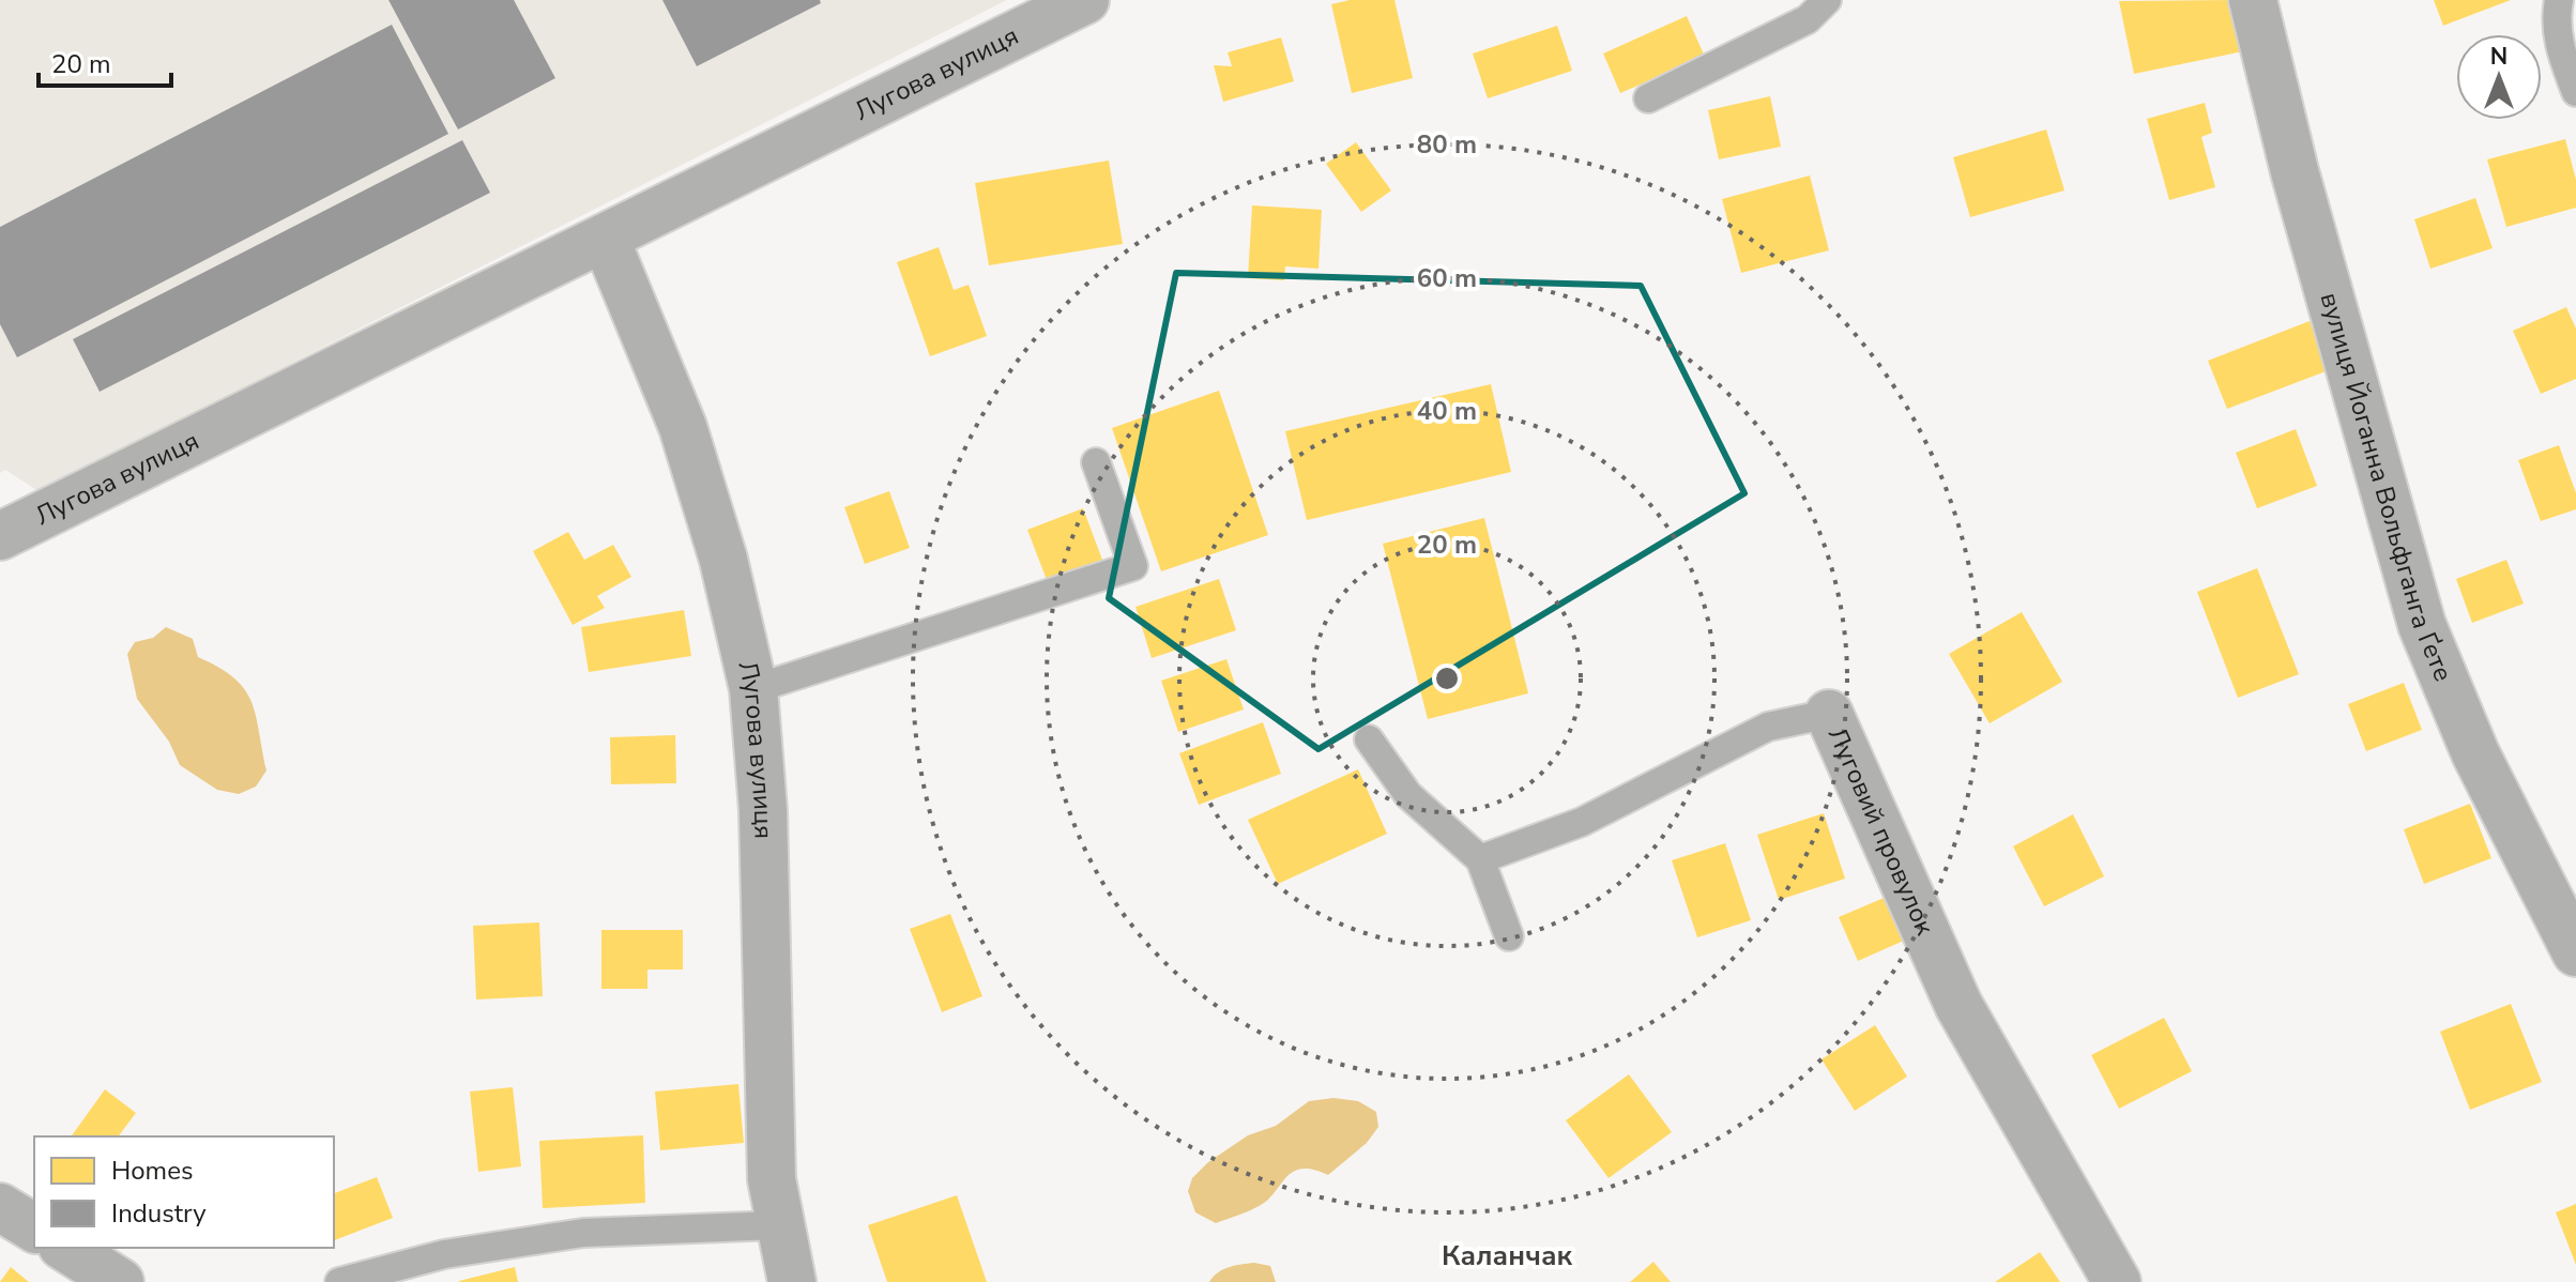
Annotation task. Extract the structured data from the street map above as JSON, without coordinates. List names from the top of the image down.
{
  "streets": {
    "street": ["Лугова вулиця", "вулиця Йоганна Вольфганга Ґете", "Луговий провулок"]
  },
  "districts": ["Каланчак"],
  "legend": ["Homes", "Industry"],
  "scale_bar": "20 m",
  "north": "top",
  "rings": [
    "80 m",
    "60 m",
    "40 m",
    "20 m"
  ]
}
